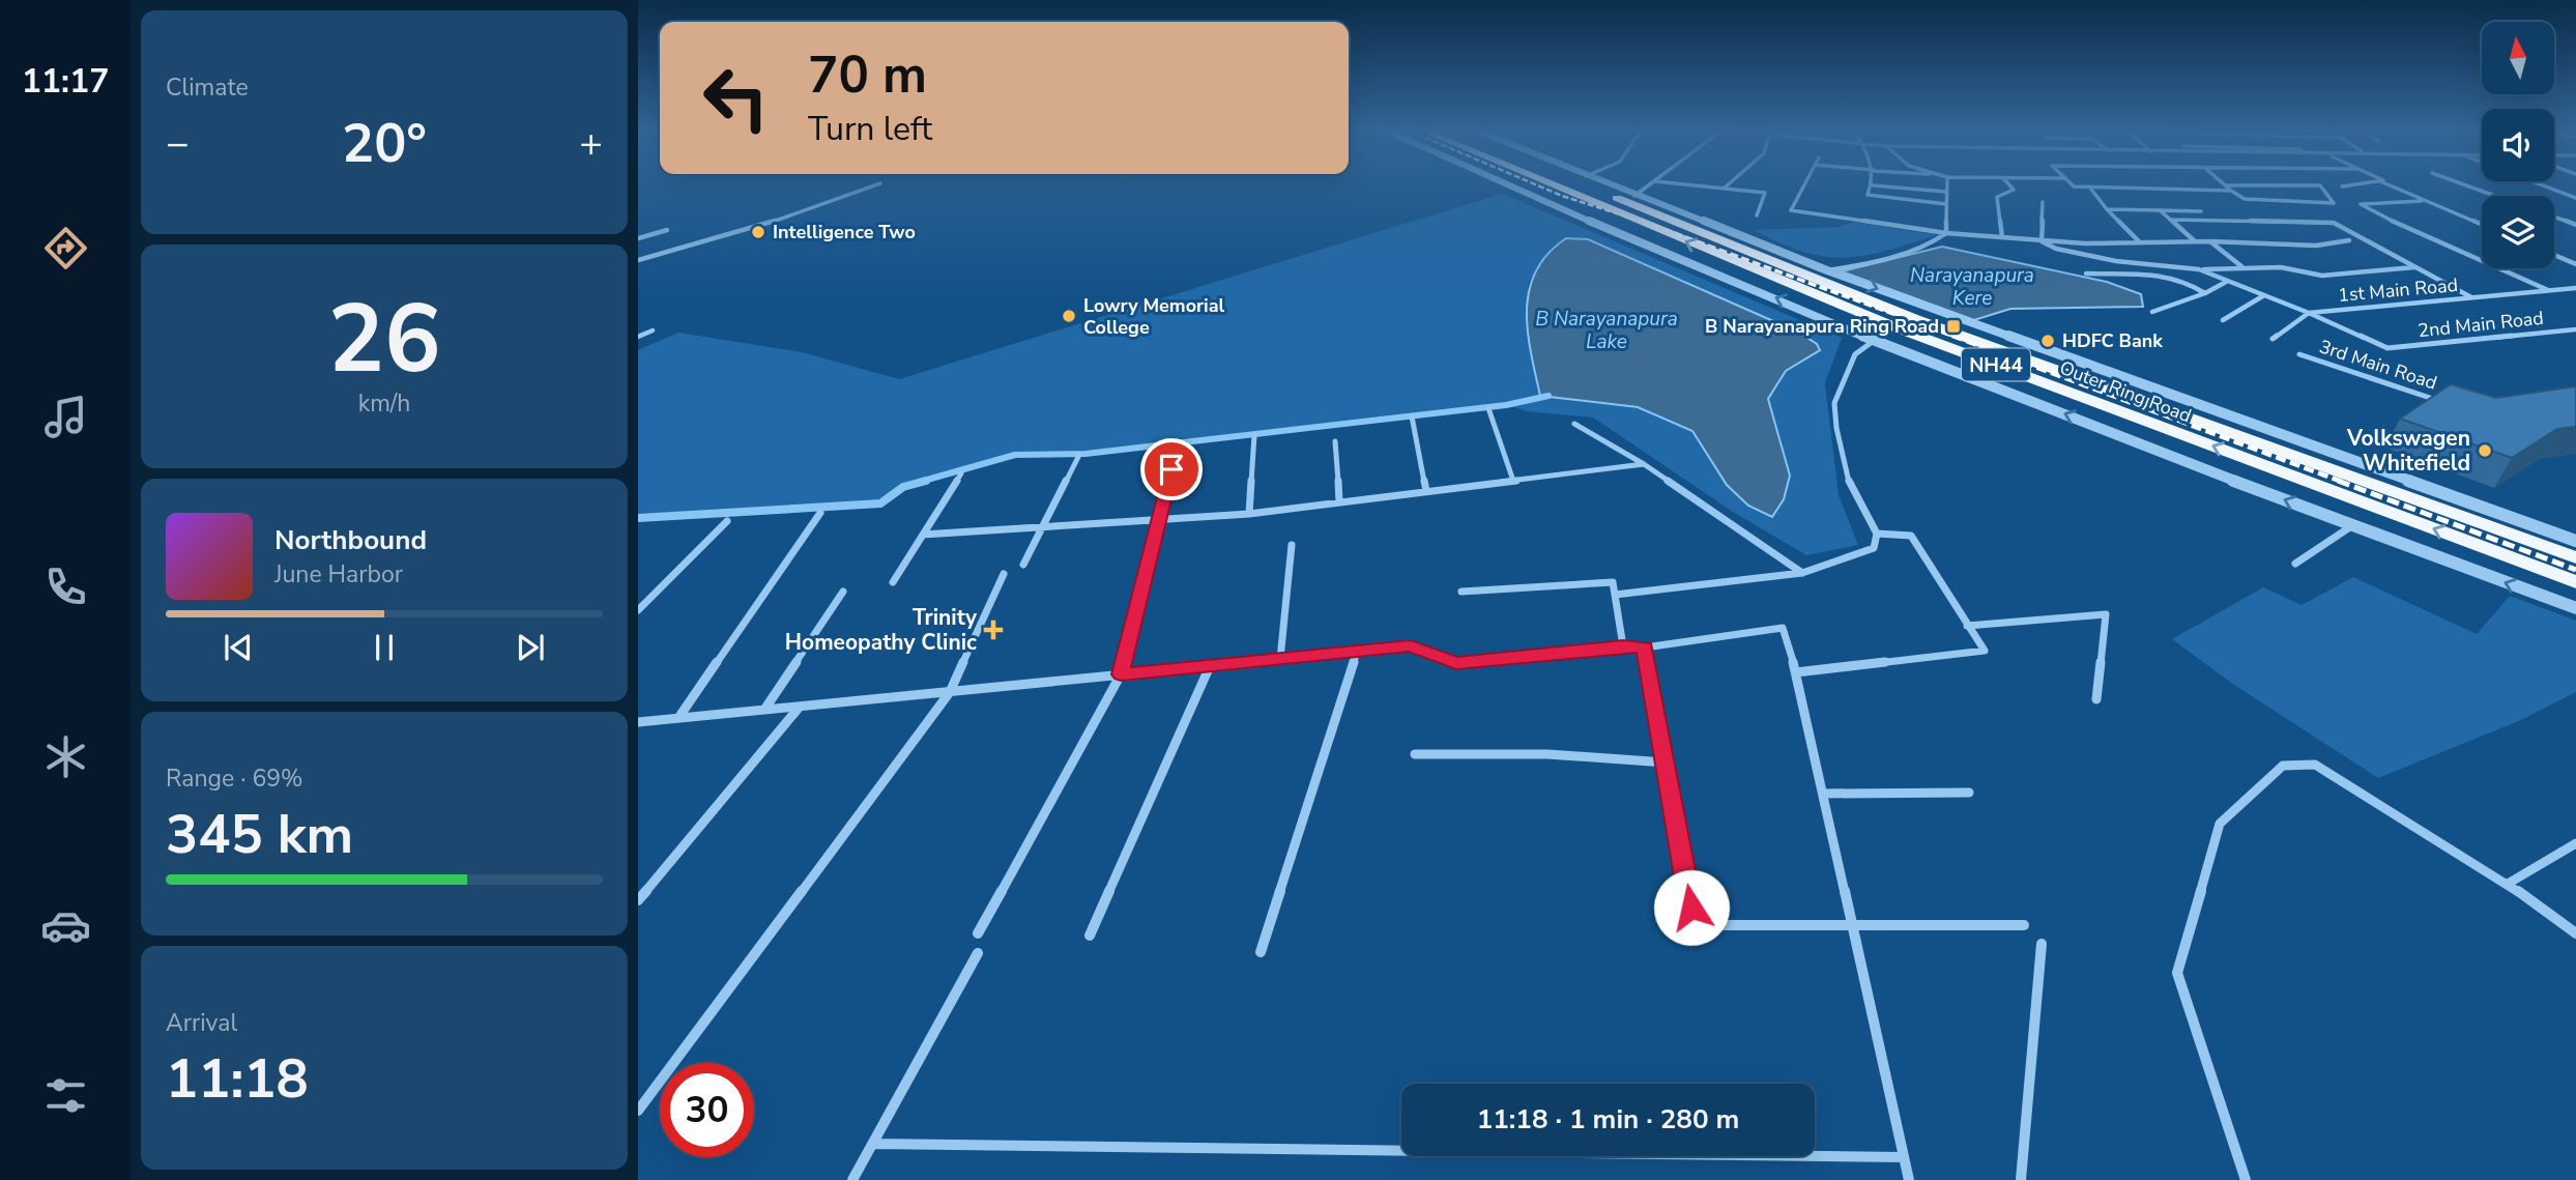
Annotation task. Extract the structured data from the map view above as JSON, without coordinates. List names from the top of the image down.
{
  "streets": {
    "highway": ["NH44", "Outer Ring Road"],
    "street": ["1st Main Road", "2nd Main Road", "3rd Main Road"]
  },
  "crossings": [
    ["1st Main Road", "2nd Main Road"]
  ],
  "water": ["Narayanapura Kere", "B Narayanapura Lake"],
  "places": {
    "other": [
      "Intelligence Two",
      "Lowry Memorial College",
      "HDFC Bank",
      "Volkswagen Whitefield"
    ],
    "transit": ["B Narayanapura Ring Road"],
    "health": ["Trinity Homeopathy Clinic"]
  },
  "north": "top",
  "page": {
    "tabs": "11:17",
    "tile": [
      "Climate",
      ["26", "km/h"],
      ["Range · 69%", "345 km"],
      ["Arrival", "11:18"]
    ],
    "turn": ["70 m", "Turn left"],
    "heat": ["−", "20°", "+"],
    "song": ["Northbound", "June Harbor"],
    "limit": "30",
    "trip": "11:18 · 1 min · 280 m"
  }
}
